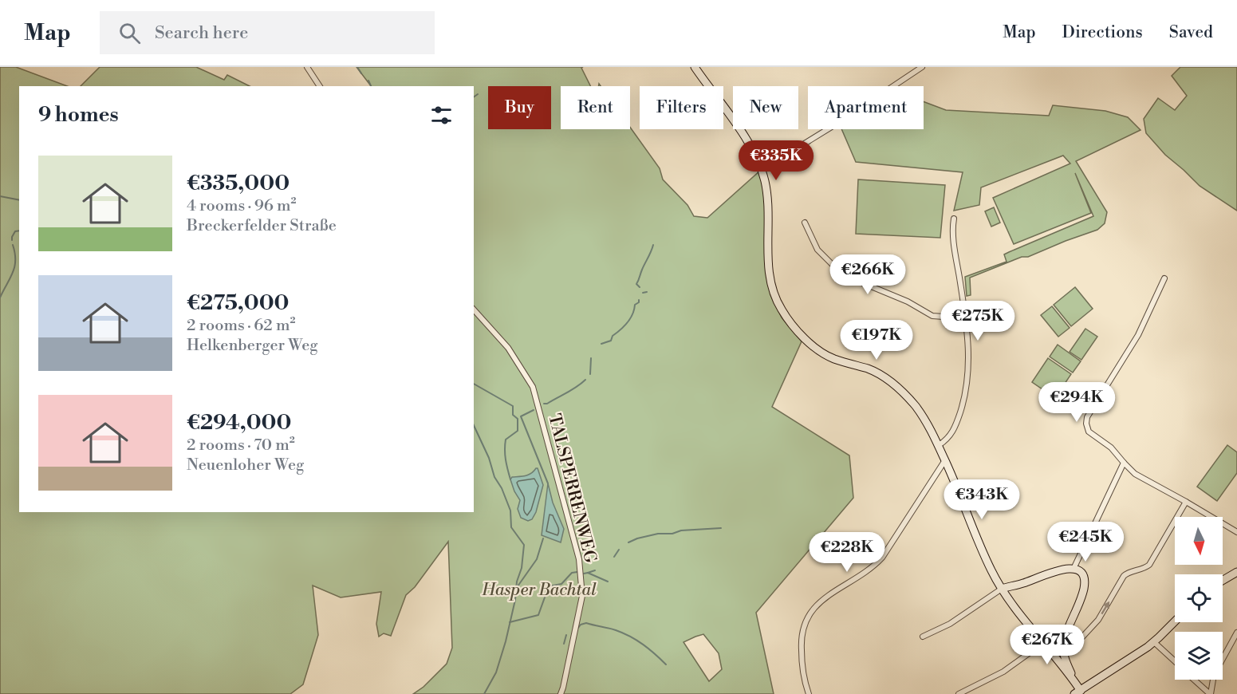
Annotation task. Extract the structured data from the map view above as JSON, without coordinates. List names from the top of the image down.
{
  "streets": {
    "street": ["TALSPERRENWEG"]
  },
  "parks": ["Hasper Bachtal"],
  "north": "bottom",
  "page": {
    "header": "Map",
    "search": "Search here",
    "nav": ["Map", "Directions", "Saved"],
    "chip": [
      "Buy",
      "Rent",
      "Filters",
      "New",
      "Apartment"
    ],
    "heading": "9 homes",
    "price": [
      "€335K",
      "€266K",
      "€275K",
      "€197K",
      "€294K",
      "€343K",
      "€245K",
      "€228K",
      "€267K"
    ],
    "list": [
      {
        "name": "€335,000",
        "note": "4 rooms · 96 m² · Breckerfelder Straße"
      },
      {
        "name": "€275,000",
        "note": "2 rooms · 62 m² · Helkenberger Weg"
      },
      {
        "name": "€294,000",
        "note": "2 rooms · 70 m² · Neuenloher Weg"
      }
    ]
  }
}
